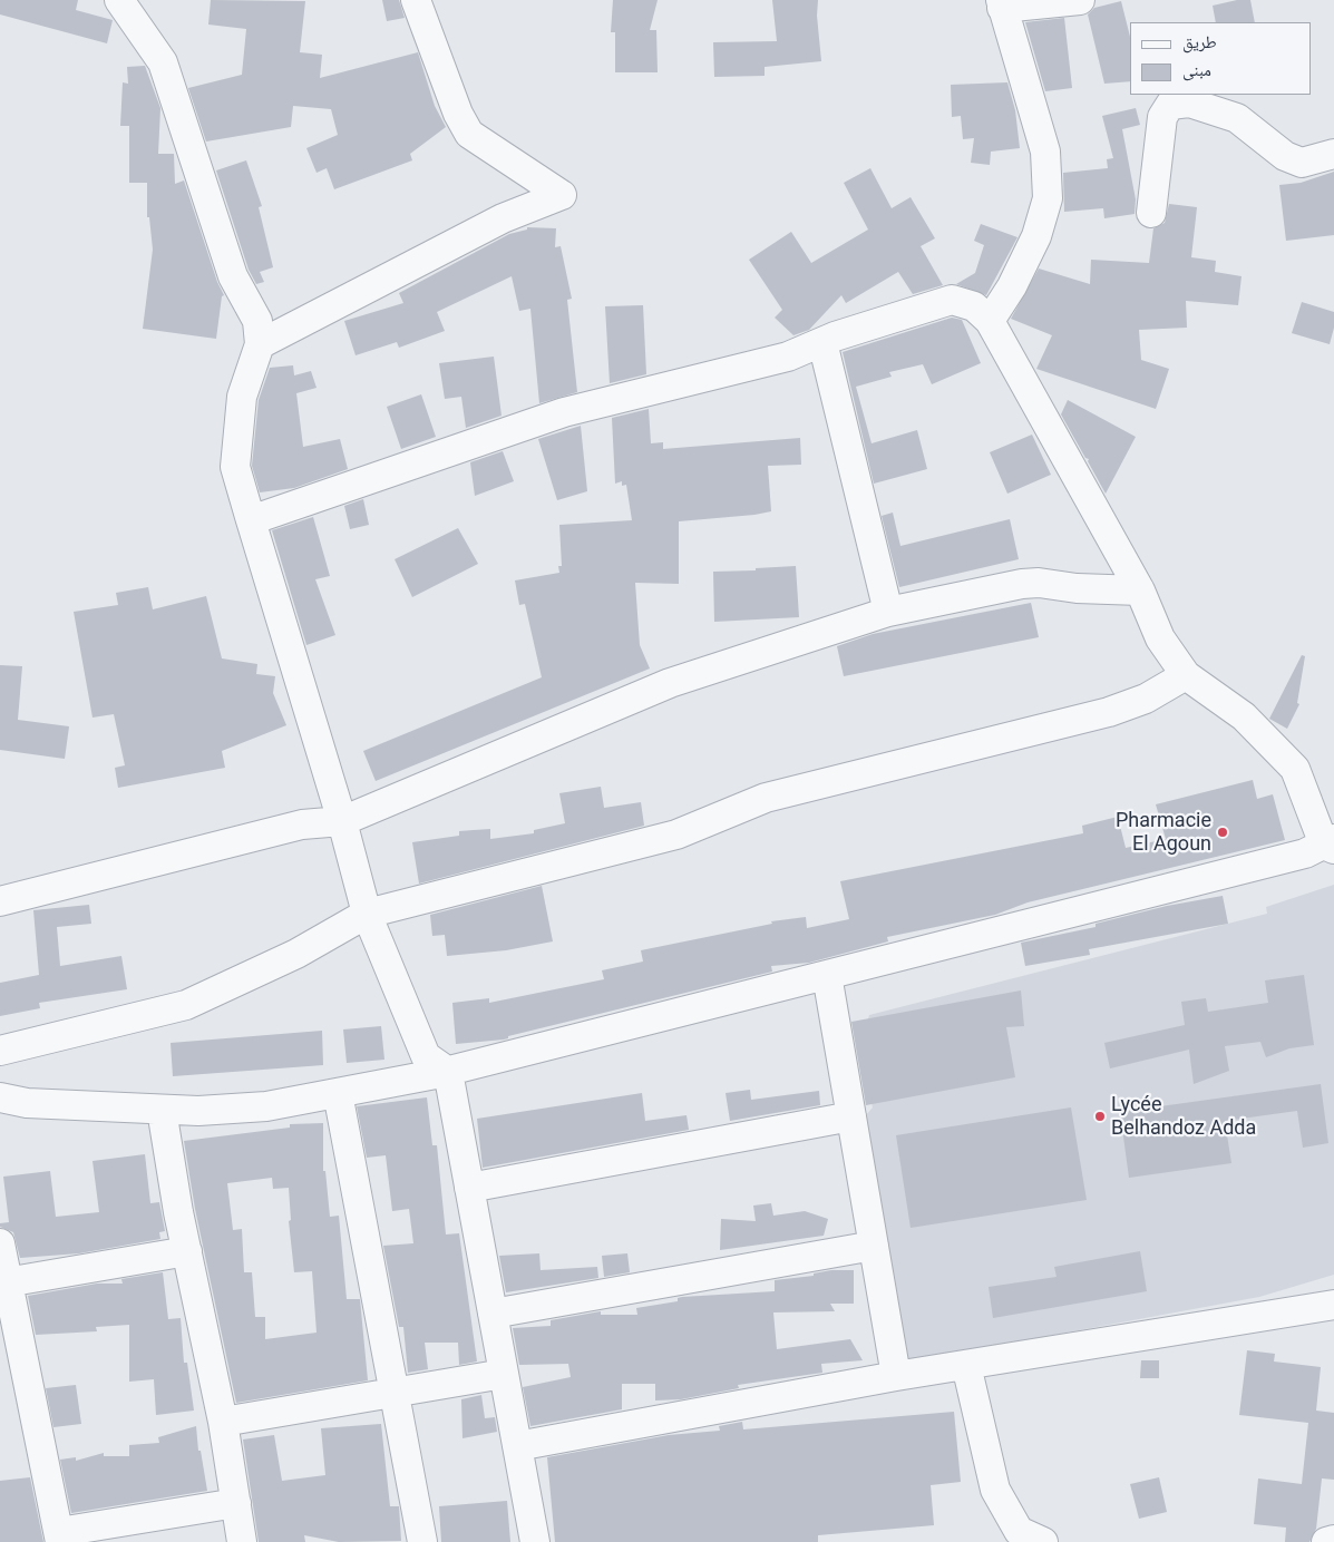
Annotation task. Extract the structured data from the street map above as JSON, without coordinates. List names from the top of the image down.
{
  "places": ["Pharmacie El Agoun", "Lycée Belhandoz Adda"],
  "legend": ["طريق", "مبنى"]
}
